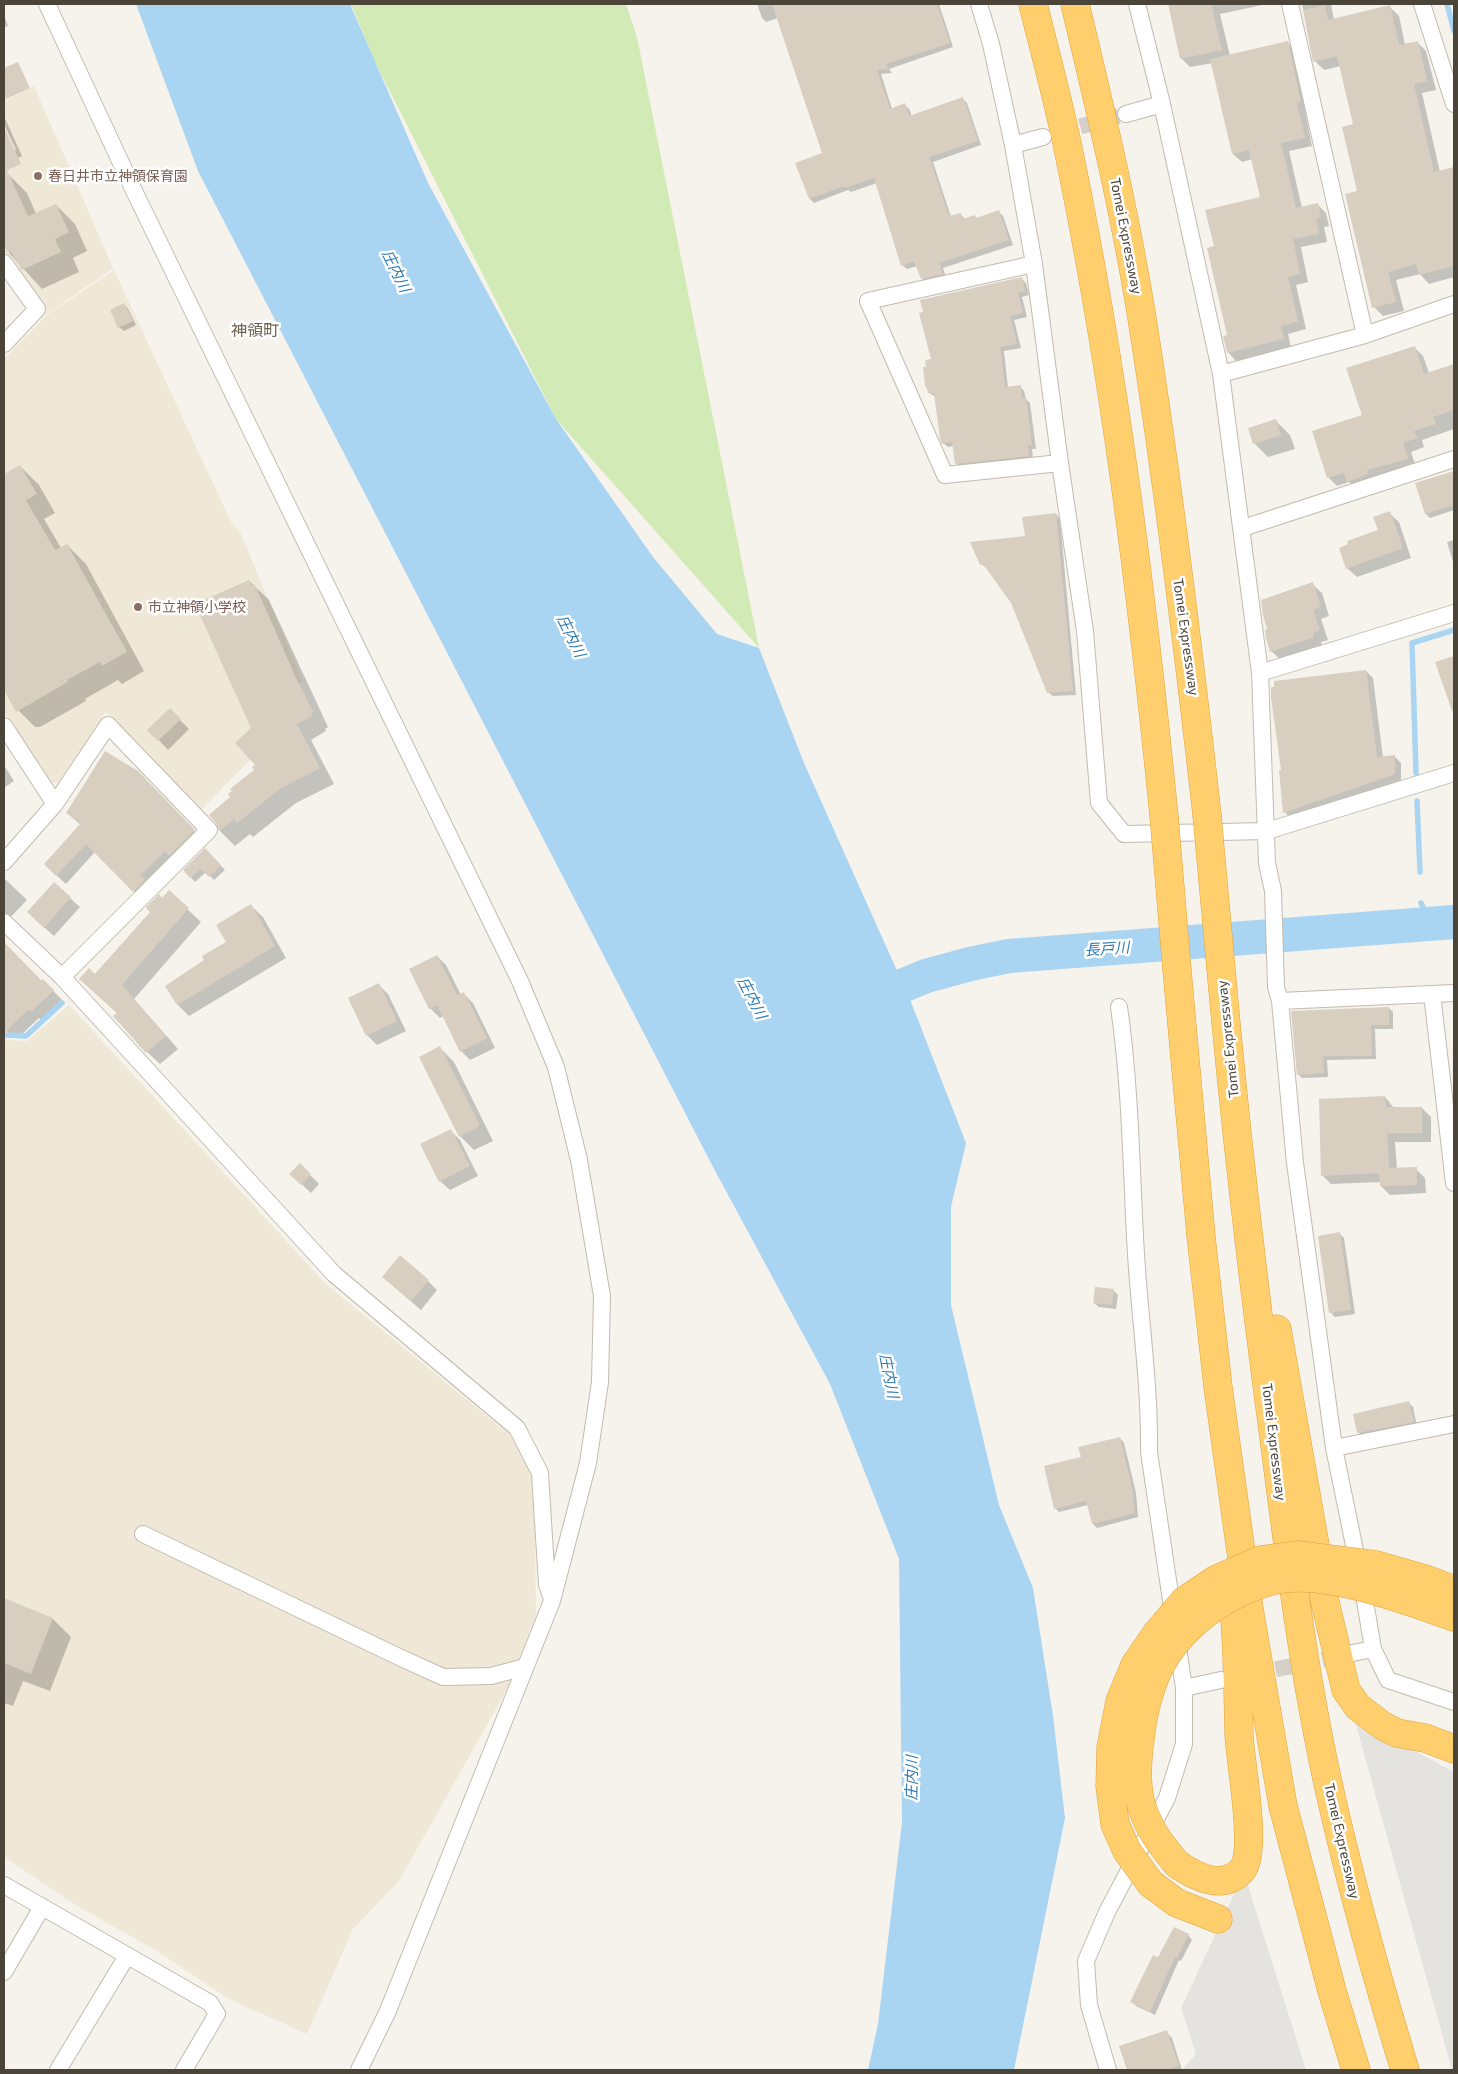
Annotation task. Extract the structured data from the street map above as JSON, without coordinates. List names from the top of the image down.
{
  "streets": {
    "highway": ["Tomei Expressway"]
  },
  "districts": ["神領町"],
  "water": ["庄内川", "長戸川"],
  "places": ["春日井市立神領保育園", "市立神領小学校"]
}
